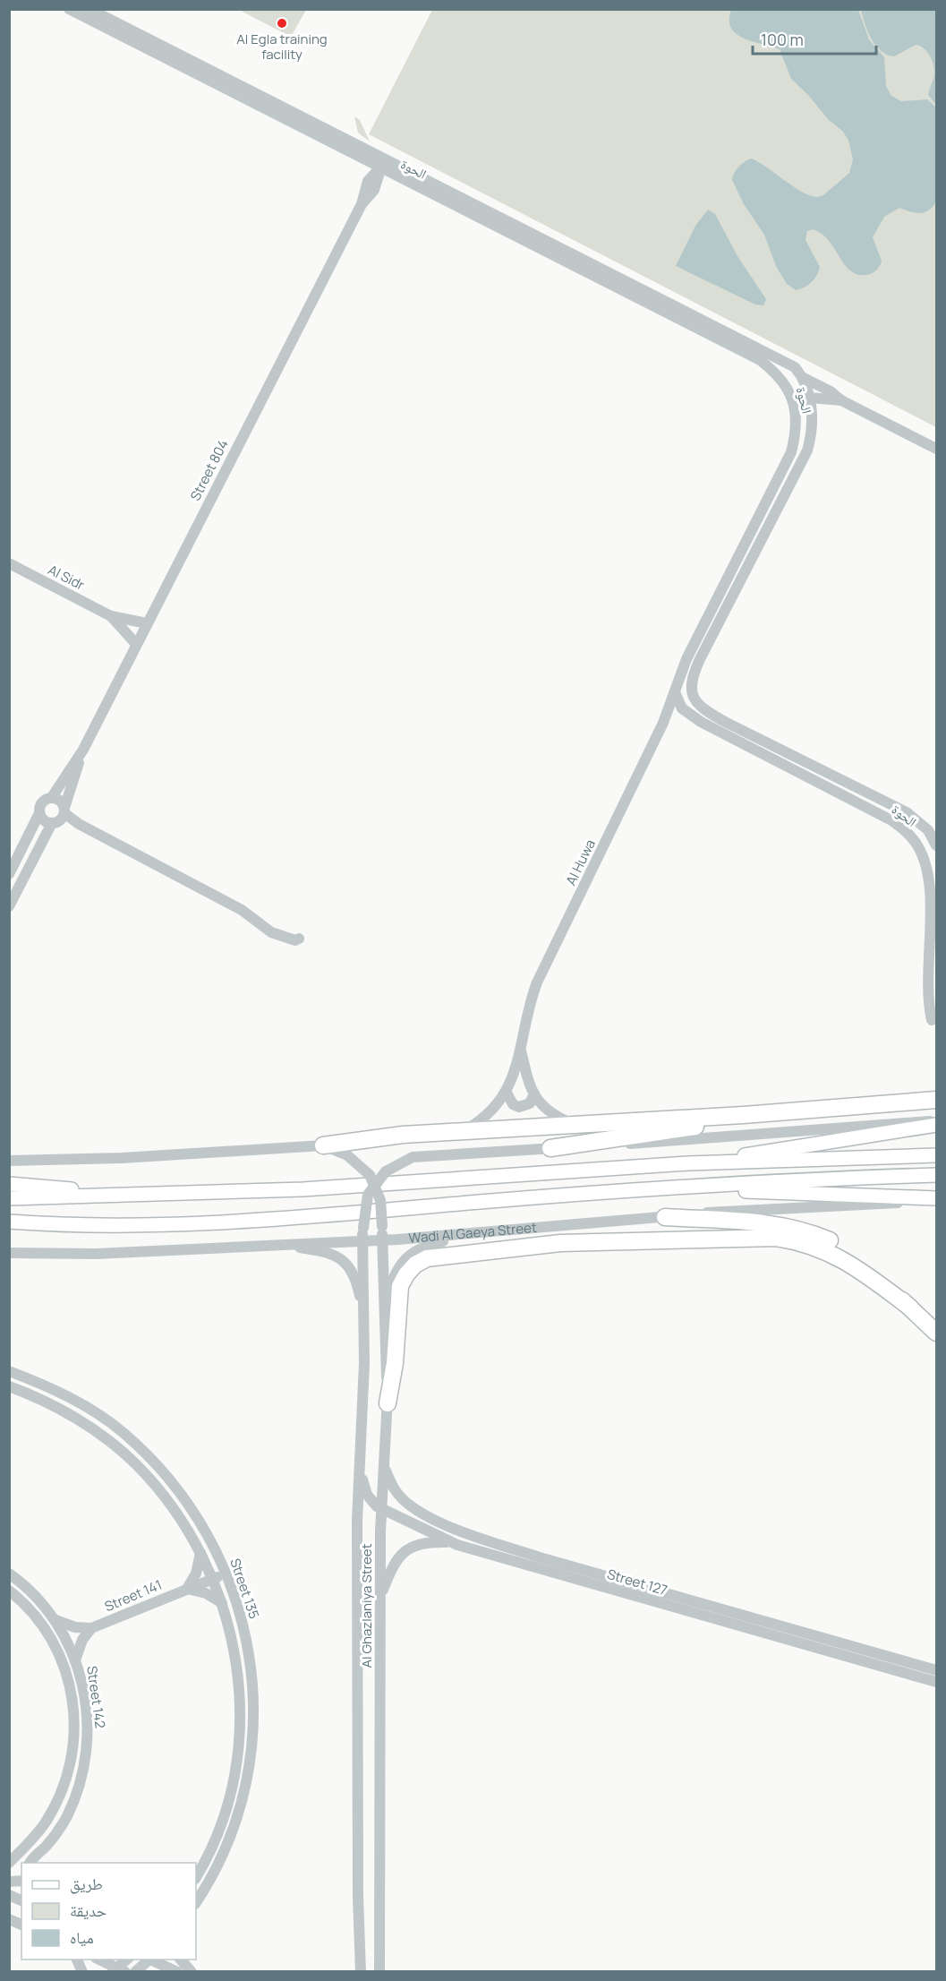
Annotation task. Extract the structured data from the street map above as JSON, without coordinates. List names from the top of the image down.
{
  "streets": {
    "street": [
      "الحوة",
      "Street 804",
      "Al Sidr",
      "Al Huwa",
      "Wadi Al Gaeya Street",
      "Street 127",
      "Street 135",
      "Street 141",
      "Al Ghazlaniya Street",
      "Street 142"
    ]
  },
  "crossings": [
    ["الحوة", "Street 804"],
    ["الحوة", "Al Huwa"],
    ["Wadi Al Gaeya Street", "Al Ghazlaniya Street"],
    ["Street 127", "Al Ghazlaniya Street"],
    ["Street 135", "Street 141"]
  ],
  "places": ["Al Egla training facility"],
  "legend": ["طريق", "حديقة", "مياه"],
  "scale_bar": "100 m"
}
